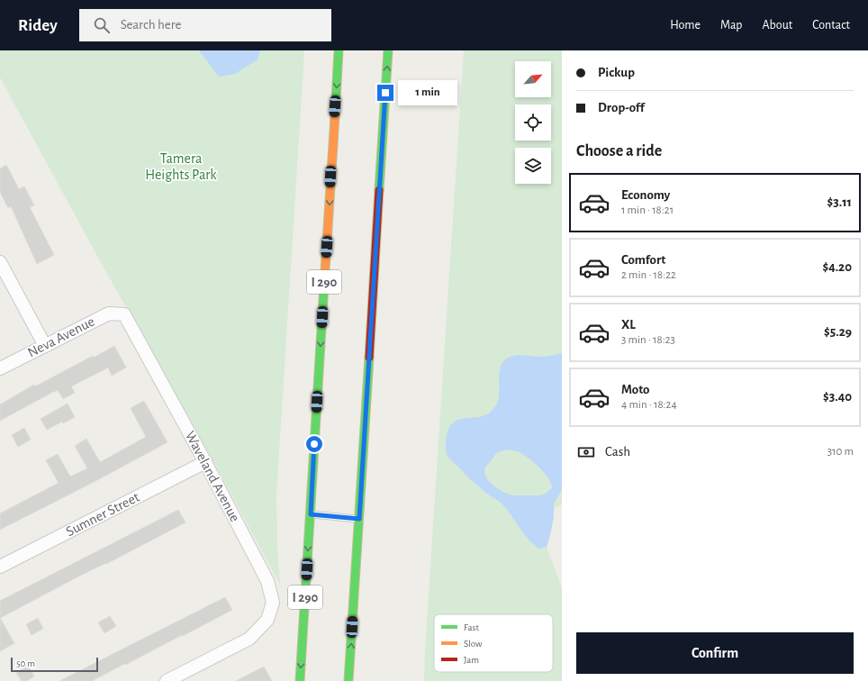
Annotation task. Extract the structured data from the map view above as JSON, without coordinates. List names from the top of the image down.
{
  "streets": {
    "highway": ["I 290"],
    "street": ["Neva Avenue", "Waveland Avenue", "Sumner Street"]
  },
  "crossings": [
    ["Neva Avenue", "Waveland Avenue"],
    ["Waveland Avenue", "Sumner Street"]
  ],
  "parks": ["Tamera Heights Park"],
  "legend": ["Fast", "Slow", "Jam"],
  "scale_bar": "50 m",
  "north": "top right",
  "page": {
    "header": "Ridey",
    "search": "Search here",
    "nav": [
      "Home",
      "Map",
      "About",
      "Contact"
    ],
    "banner": ["Pickup", "Drop-off"],
    "bubble": "1 min",
    "heading": "Choose a ride",
    "list": [
      {
        "name": "Economy",
        "note": "1 min · 18:21",
        "value": "$3.11"
      },
      {
        "name": "Comfort",
        "note": "2 min · 18:22",
        "value": "$4.20"
      },
      {
        "name": "XL",
        "note": "3 min · 18:23",
        "value": "$5.29"
      },
      {
        "name": "Moto",
        "note": "4 min · 18:24",
        "value": "$3.40"
      }
    ],
    "pay": ["Cash", "310 m"],
    "buttons": "Confirm",
    "scale": "50 m"
  }
}
